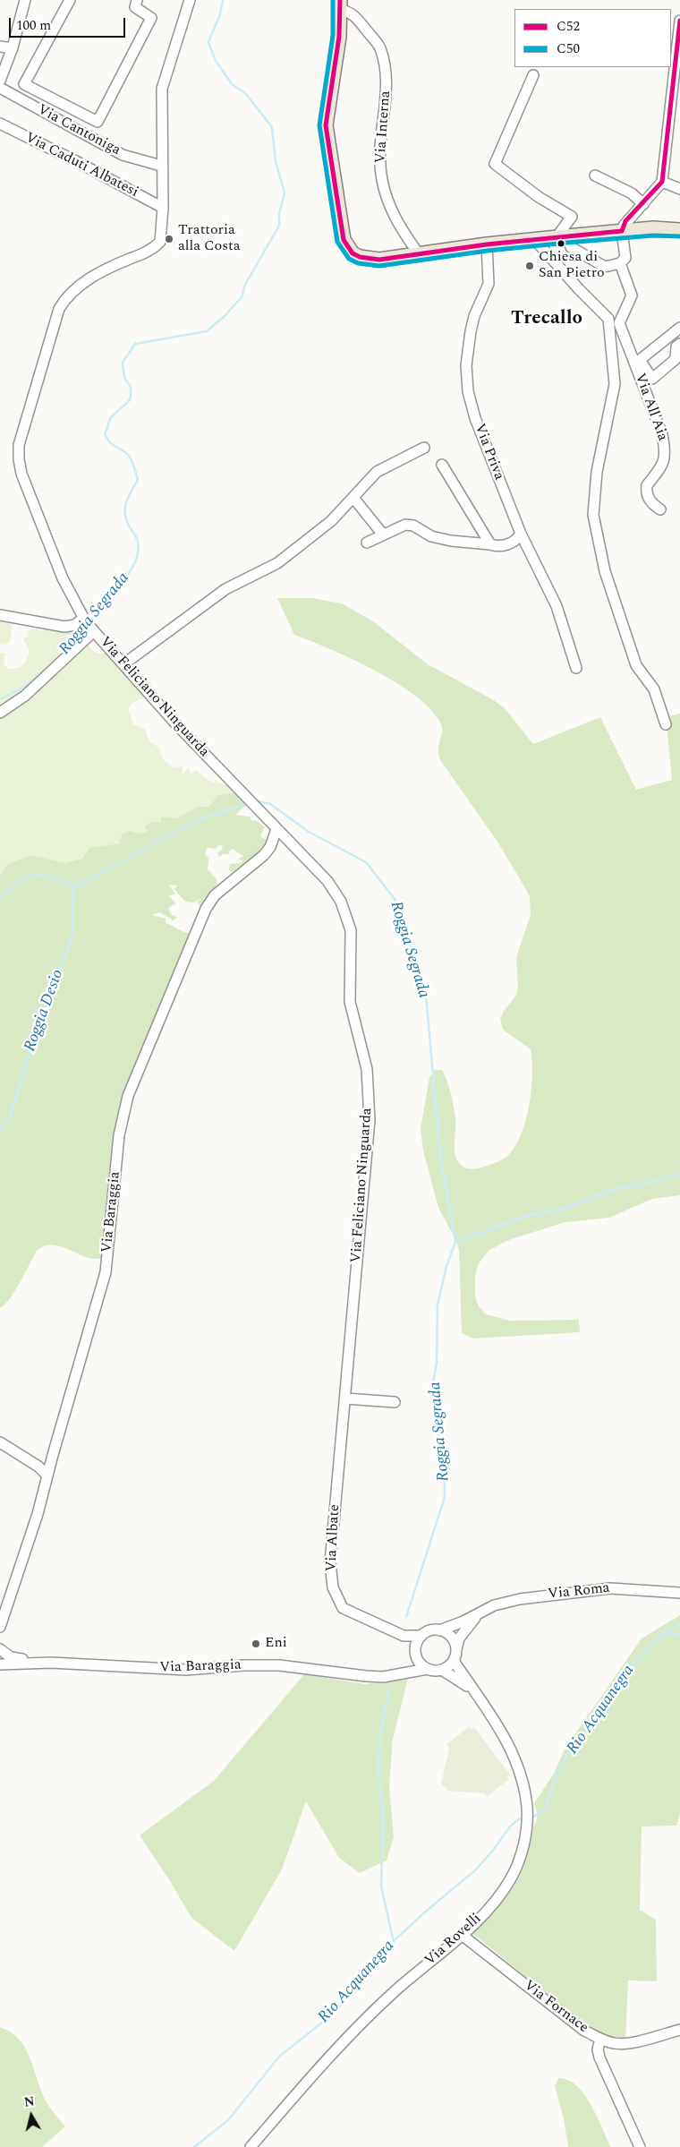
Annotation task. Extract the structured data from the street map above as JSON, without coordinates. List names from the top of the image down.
{
  "streets": {
    "street": [
      "Via Interna",
      "Via Cantoniga",
      "Via Caduti Albatesi",
      "Via All'Aia",
      "Via Priva",
      "Via Feliciano Ninguarda",
      "Via Baraggia",
      "Via Albate",
      "Via Roma",
      "Via Rovelli",
      "Via Fornace"
    ]
  },
  "crossings": [
    ["Via Cantoniga", "Via Feliciano Ninguarda"],
    ["Via Caduti Albatesi", "Via Feliciano Ninguarda"],
    ["Via Feliciano Ninguarda", "Via Baraggia"],
    ["Via Feliciano Ninguarda", "Via Albate"],
    ["Via Baraggia", "Via Albate"],
    ["Via Baraggia", "Via Roma"],
    ["Via Baraggia", "Via Rovelli"],
    ["Via Albate", "Via Roma"],
    ["Via Albate", "Via Rovelli"],
    ["Via Roma", "Via Rovelli"],
    ["Via Rovelli", "Via Fornace"]
  ],
  "districts": ["Trecallo"],
  "water": ["Roggia Segrada", "Roggia Desio", "Rio Acquanegra"],
  "places": ["Trattoria alla Costa", "Chiesa di San Pietro", "Eni"],
  "lines": ["transit line C52", "transit line C50"],
  "legend": ["C52", "C50"],
  "scale_bar": "100 m",
  "north": "top"
}
